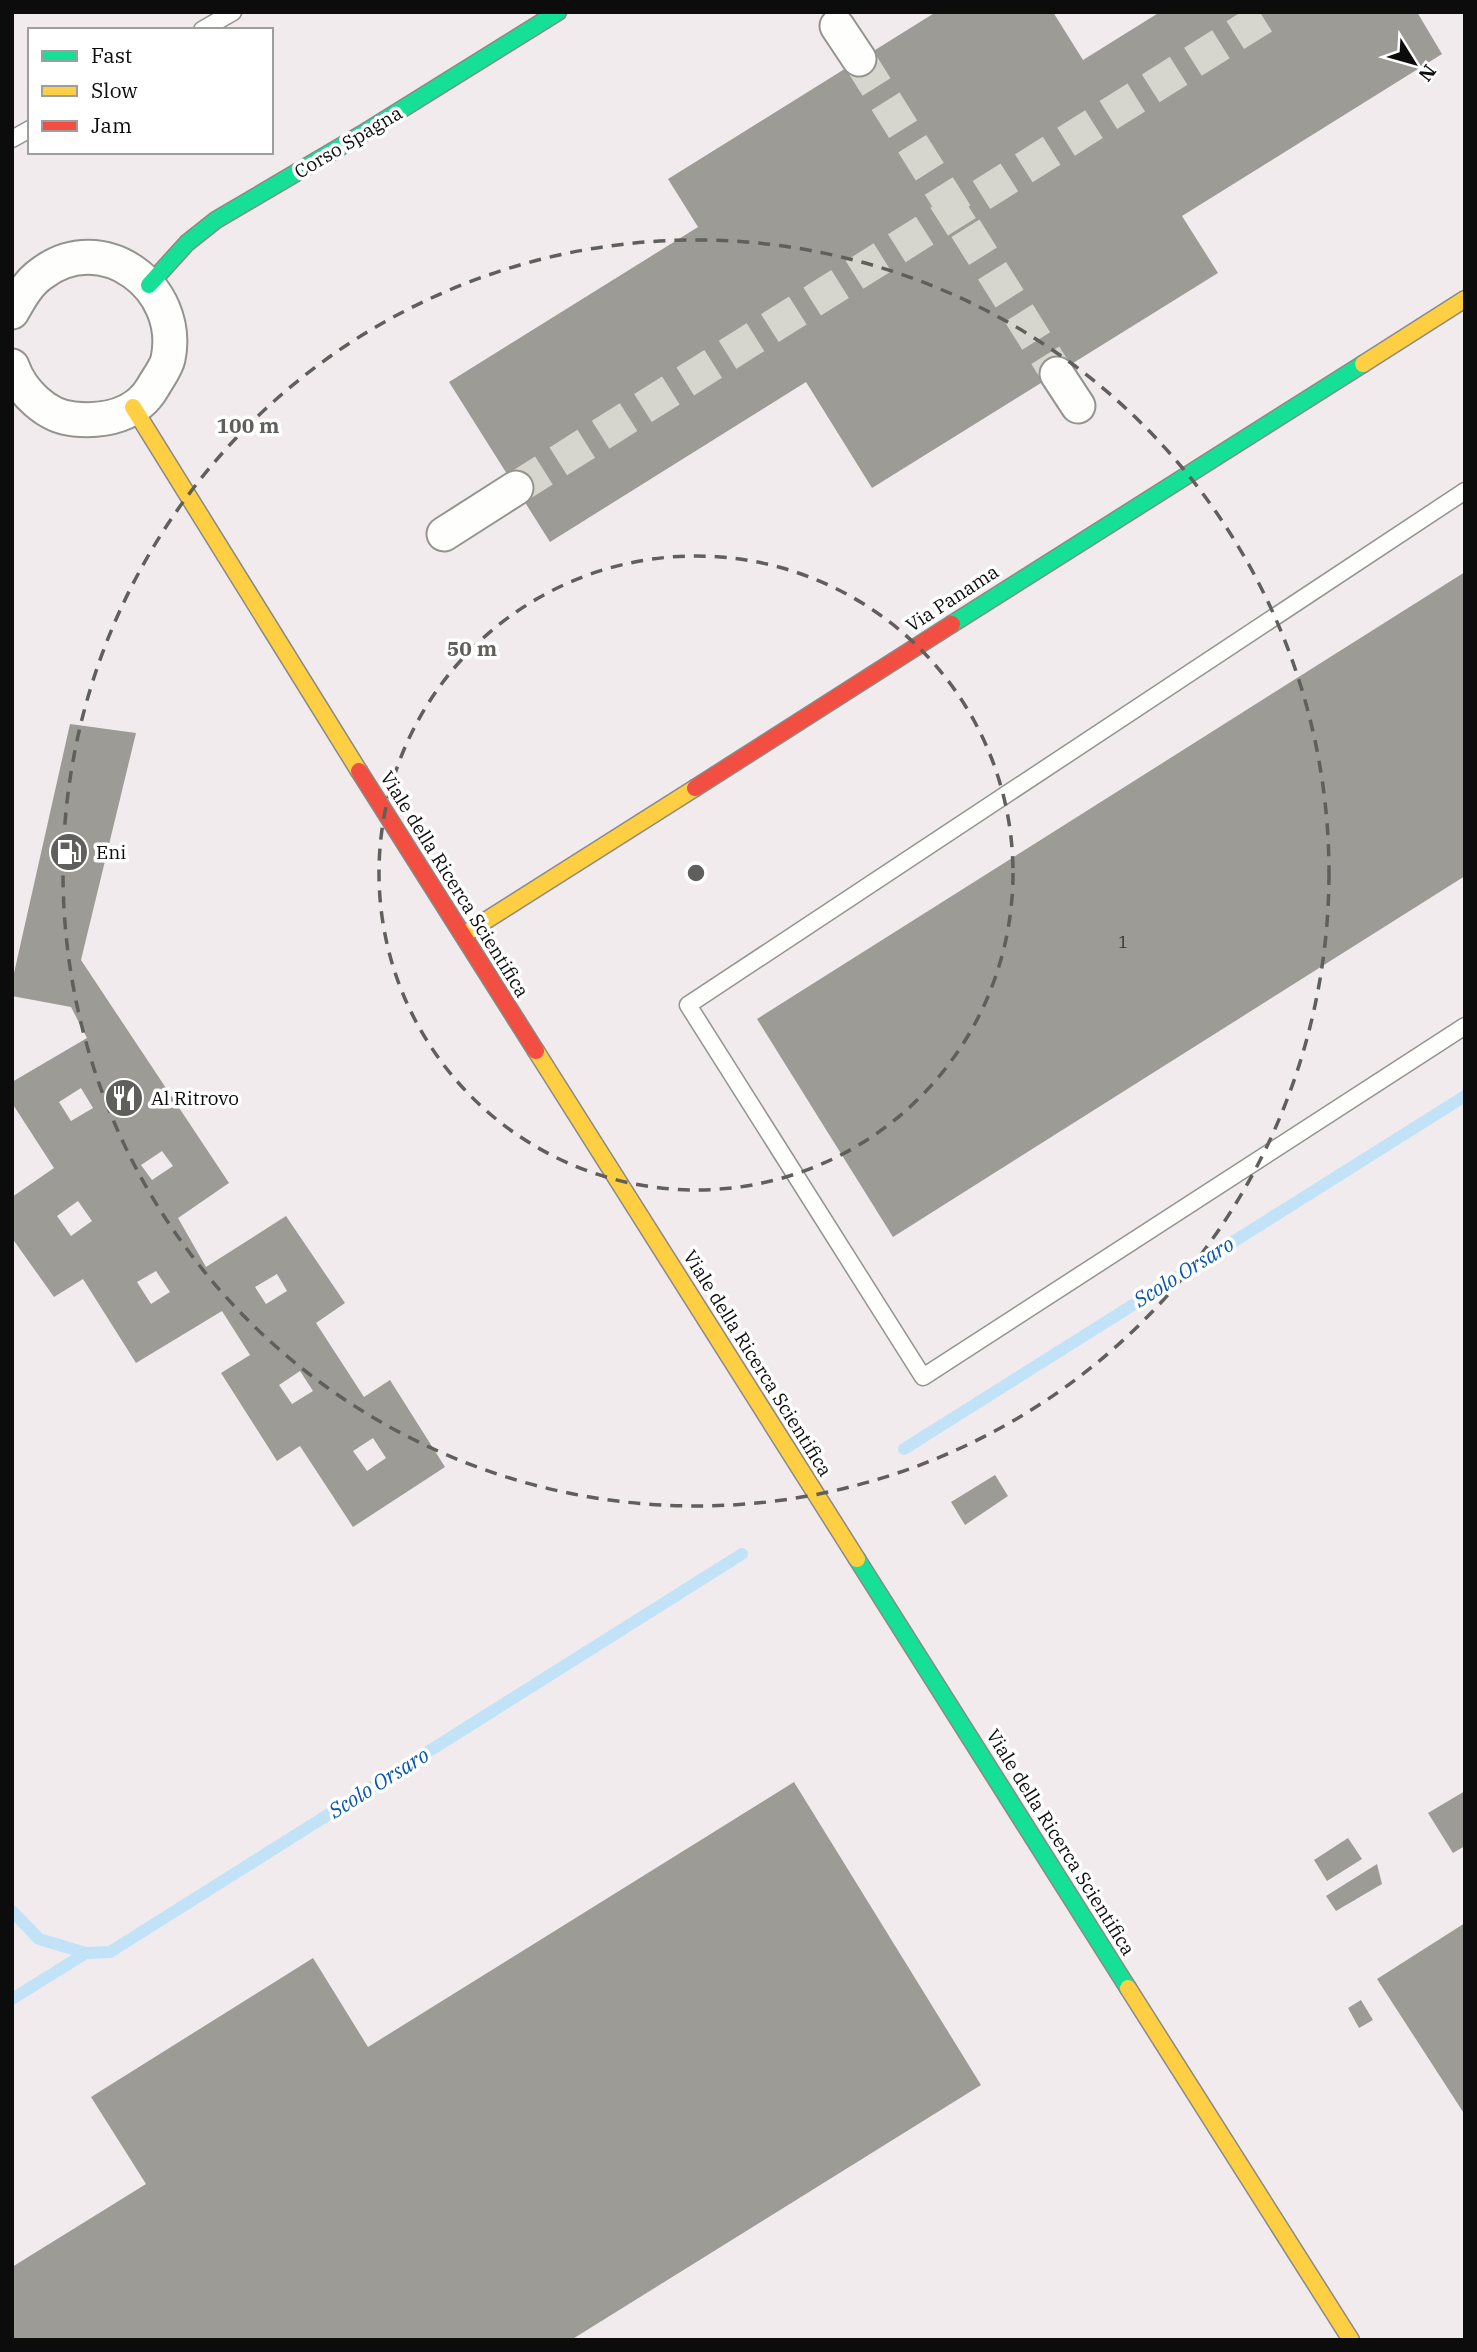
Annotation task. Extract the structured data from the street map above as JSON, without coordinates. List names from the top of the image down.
{
  "streets": {
    "street": ["Corso Spagna", "Via Panama", "Viale della Ricerca Scientifica"]
  },
  "crossings": [
    ["Via Panama", "Viale della Ricerca Scientifica"]
  ],
  "water": ["Scolo Orsaro"],
  "places": {
    "fuel station": ["Eni"],
    "restaurant": ["Al Ritrovo"]
  },
  "house_numbers": ["1"],
  "legend": ["Fast", "Slow", "Jam"],
  "north": "bottom right",
  "rings": ["100 m", "50 m"]
}
